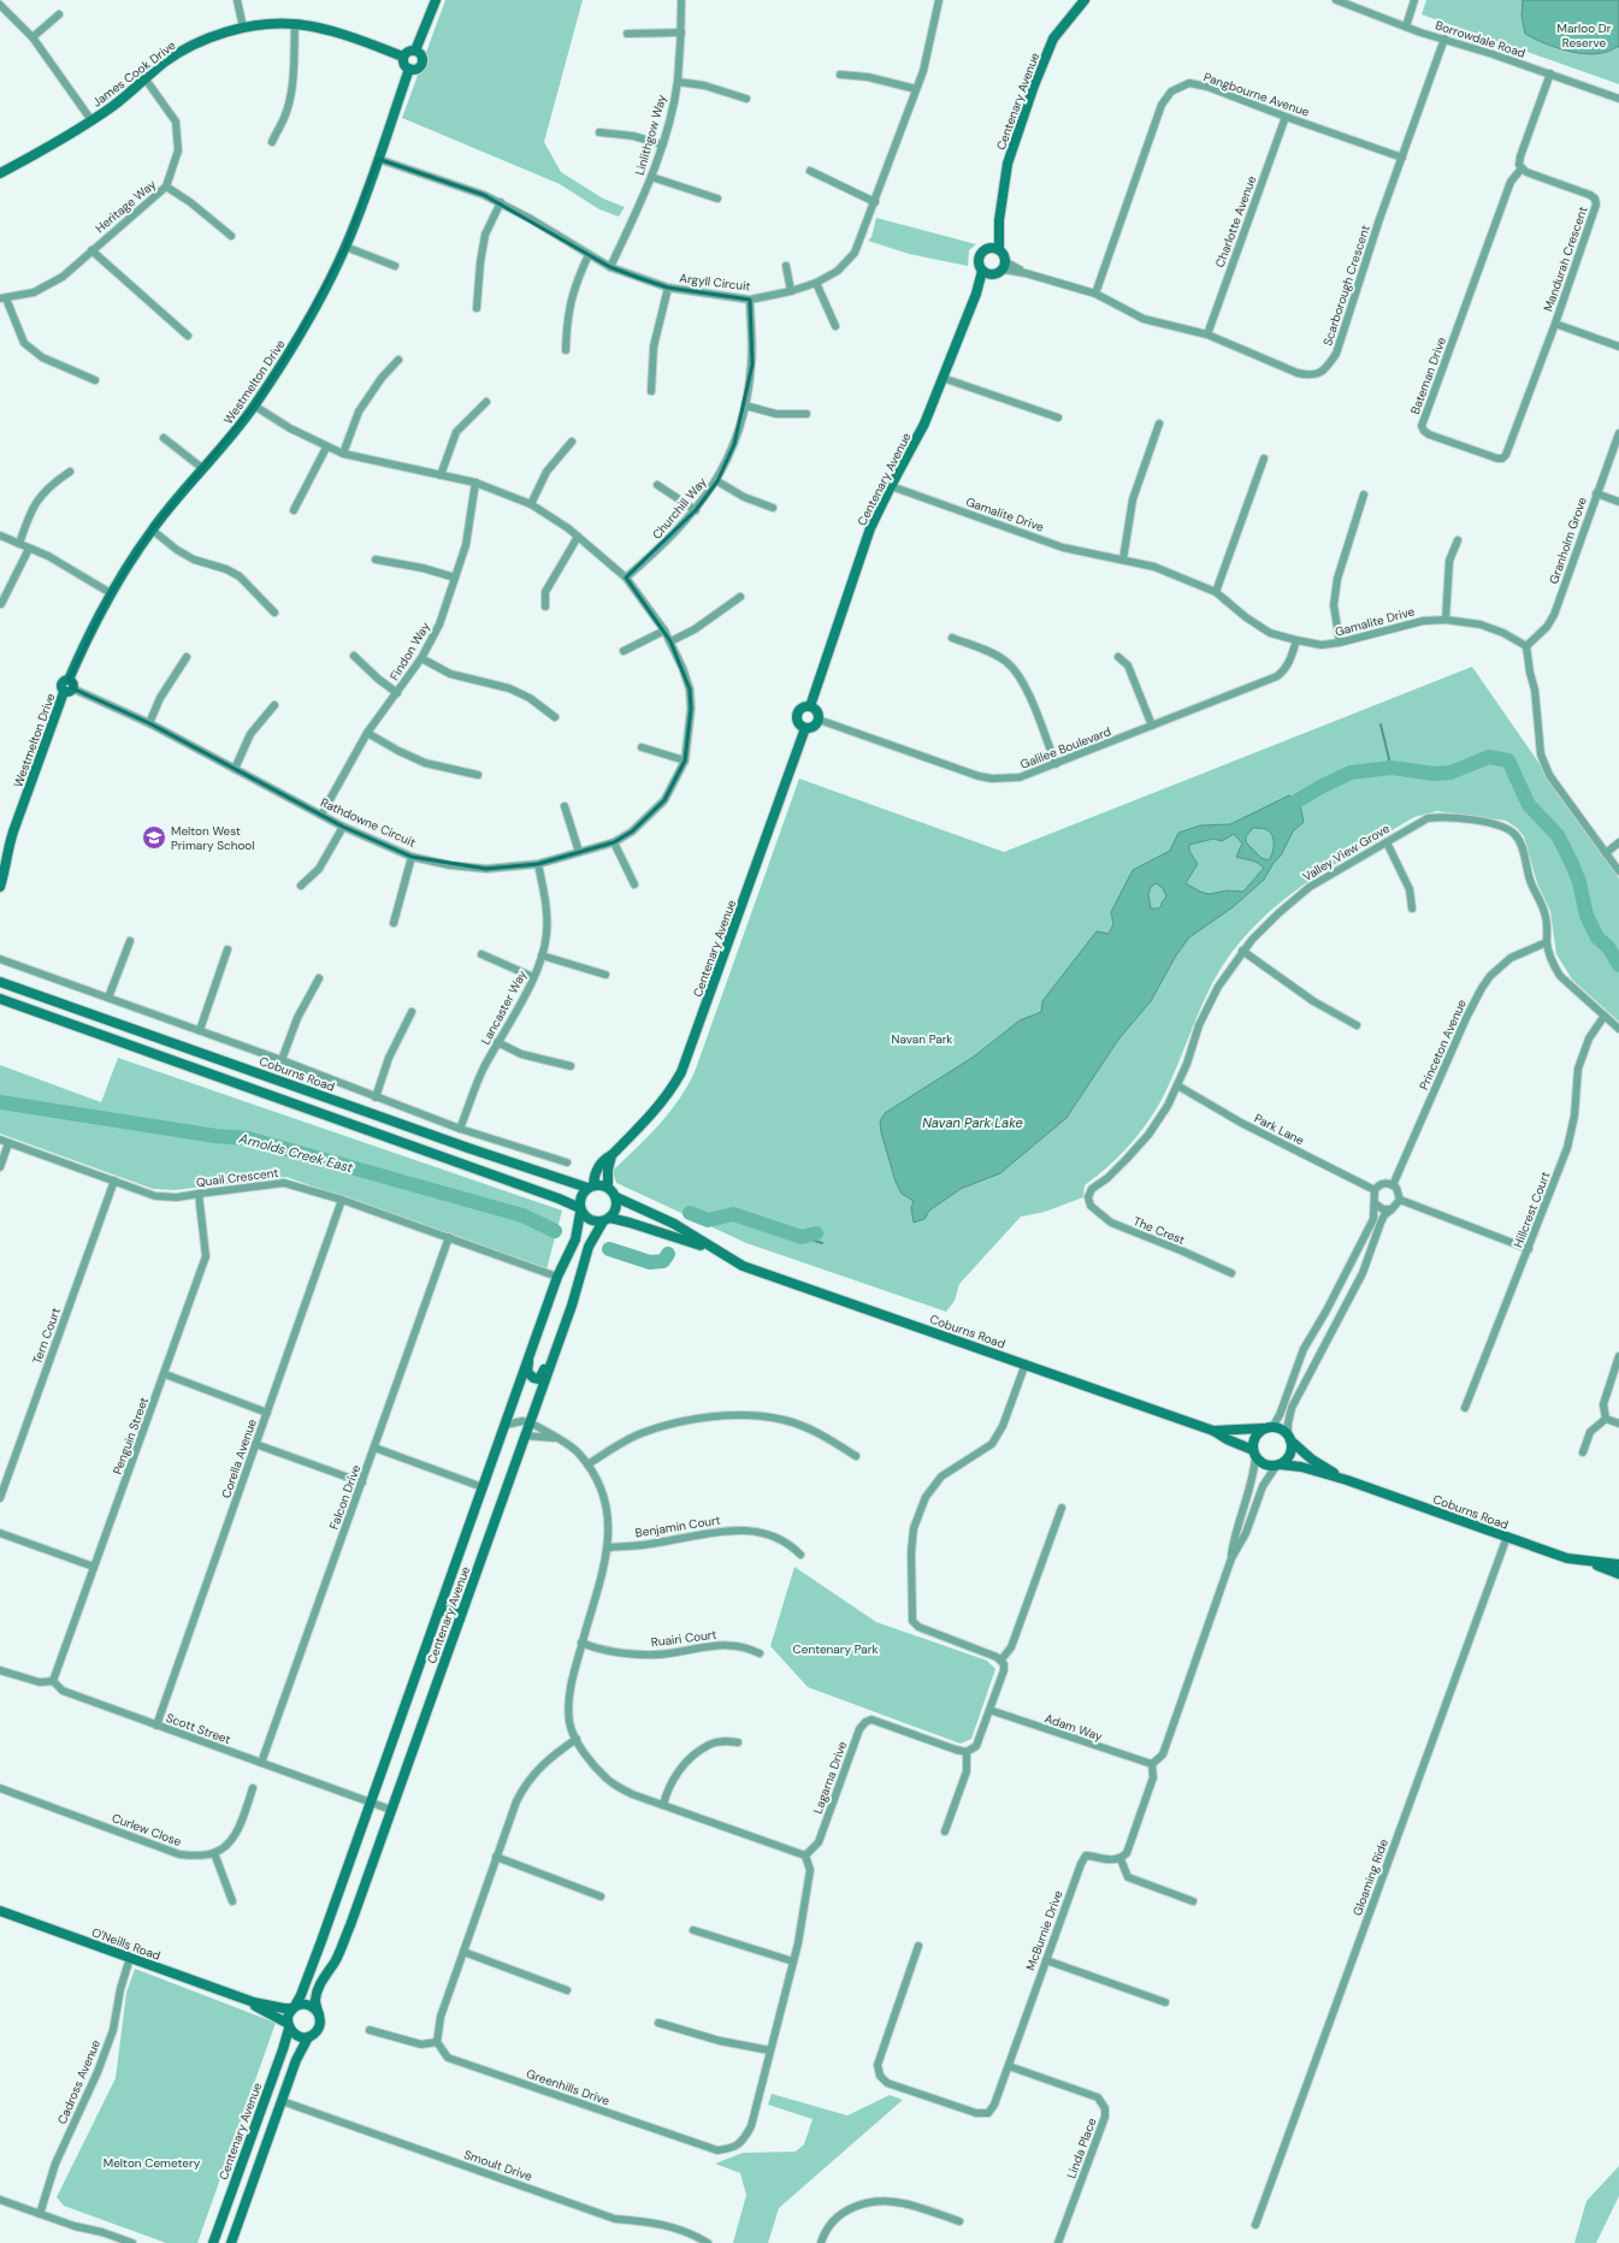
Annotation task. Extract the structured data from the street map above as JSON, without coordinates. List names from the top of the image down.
{
  "streets": {
    "street": [
      "Borrowdale Road",
      "James Cook Drive",
      "Pangbourne Avenue",
      "Centenary Avenue",
      "Linlithgow Way",
      "Heritage Way",
      "Charlotte Avenue",
      "Mandurah Crescent",
      "Argyll Circuit",
      "Scarborough Crescent",
      "Bateman Drive",
      "Westmelton Drive",
      "Churchill Way",
      "Gamalite Drive",
      "Granholm Grove",
      "Findon Way",
      "Galilee Boulevard",
      "Rathdowne Circuit",
      "Valley View Grove",
      "Lancaster Way",
      "Princeton Avenue",
      "Coburns Road",
      "Park Lane",
      "Quail Crescent",
      "Hillcrest Court",
      "The Crest",
      "Tern Court",
      "Penguin Street",
      "Corella Avenue",
      "Falcon Drive",
      "Benjamin Court",
      "Ruairi Court",
      "Adam Way",
      "Scott Street",
      "Lagarna Drive",
      "Curlew Close",
      "Gloaming Ride",
      "McBurnie Drive",
      "O'Neills Road",
      "Cadross Avenue",
      "Greenhills Drive",
      "Linda Place",
      "Smoult Drive"
    ]
  },
  "crossings": [
    ["Borrowdale Road", "Scarborough Crescent"],
    ["James Cook Drive", "Heritage Way"],
    ["James Cook Drive", "Westmelton Drive"],
    ["Pangbourne Avenue", "Charlotte Avenue"],
    ["Pangbourne Avenue", "Scarborough Crescent"],
    ["Centenary Avenue", "Scarborough Crescent"],
    ["Centenary Avenue", "Gamalite Drive"],
    ["Centenary Avenue", "Galilee Boulevard"],
    ["Centenary Avenue", "Coburns Road"],
    ["Centenary Avenue", "Quail Crescent"],
    ["Centenary Avenue", "Scott Street"],
    ["Centenary Avenue", "O'Neills Road"],
    ["Linlithgow Way", "Argyll Circuit"],
    ["Charlotte Avenue", "Scarborough Crescent"],
    ["Mandurah Crescent", "Bateman Drive"],
    ["Argyll Circuit", "Westmelton Drive"],
    ["Argyll Circuit", "Churchill Way"],
    ["Westmelton Drive", "Rathdowne Circuit"],
    ["Churchill Way", "Rathdowne Circuit"],
    ["Gamalite Drive", "Granholm Grove"],
    ["Gamalite Drive", "Galilee Boulevard"],
    ["Findon Way", "Rathdowne Circuit"],
    ["Rathdowne Circuit", "Lancaster Way"],
    ["Valley View Grove", "Princeton Avenue"],
    ["Valley View Grove", "Park Lane"],
    ["Valley View Grove", "Hillcrest Court"],
    ["Valley View Grove", "The Crest"],
    ["Lancaster Way", "Coburns Road"],
    ["Princeton Avenue", "Park Lane"],
    ["Coburns Road", "Gloaming Ride"],
    ["Quail Crescent", "Tern Court"],
    ["Quail Crescent", "Penguin Street"],
    ["Quail Crescent", "Corella Avenue"],
    ["Quail Crescent", "Falcon Drive"],
    ["Penguin Street", "Scott Street"],
    ["Corella Avenue", "Scott Street"],
    ["Falcon Drive", "Scott Street"],
    ["Lagarna Drive", "Greenhills Drive"],
    ["McBurnie Drive", "Linda Place"],
    ["O'Neills Road", "Cadross Avenue"]
  ],
  "water": ["Navan Park Lake", "Arnolds Creek East"],
  "parks": [
    "Marloo Dr Reserve",
    "Navan Park",
    "Centenary Park",
    "Melton Cemetery"
  ],
  "places": {
    "school or university": ["Melton West Primary School"]
  }
}
